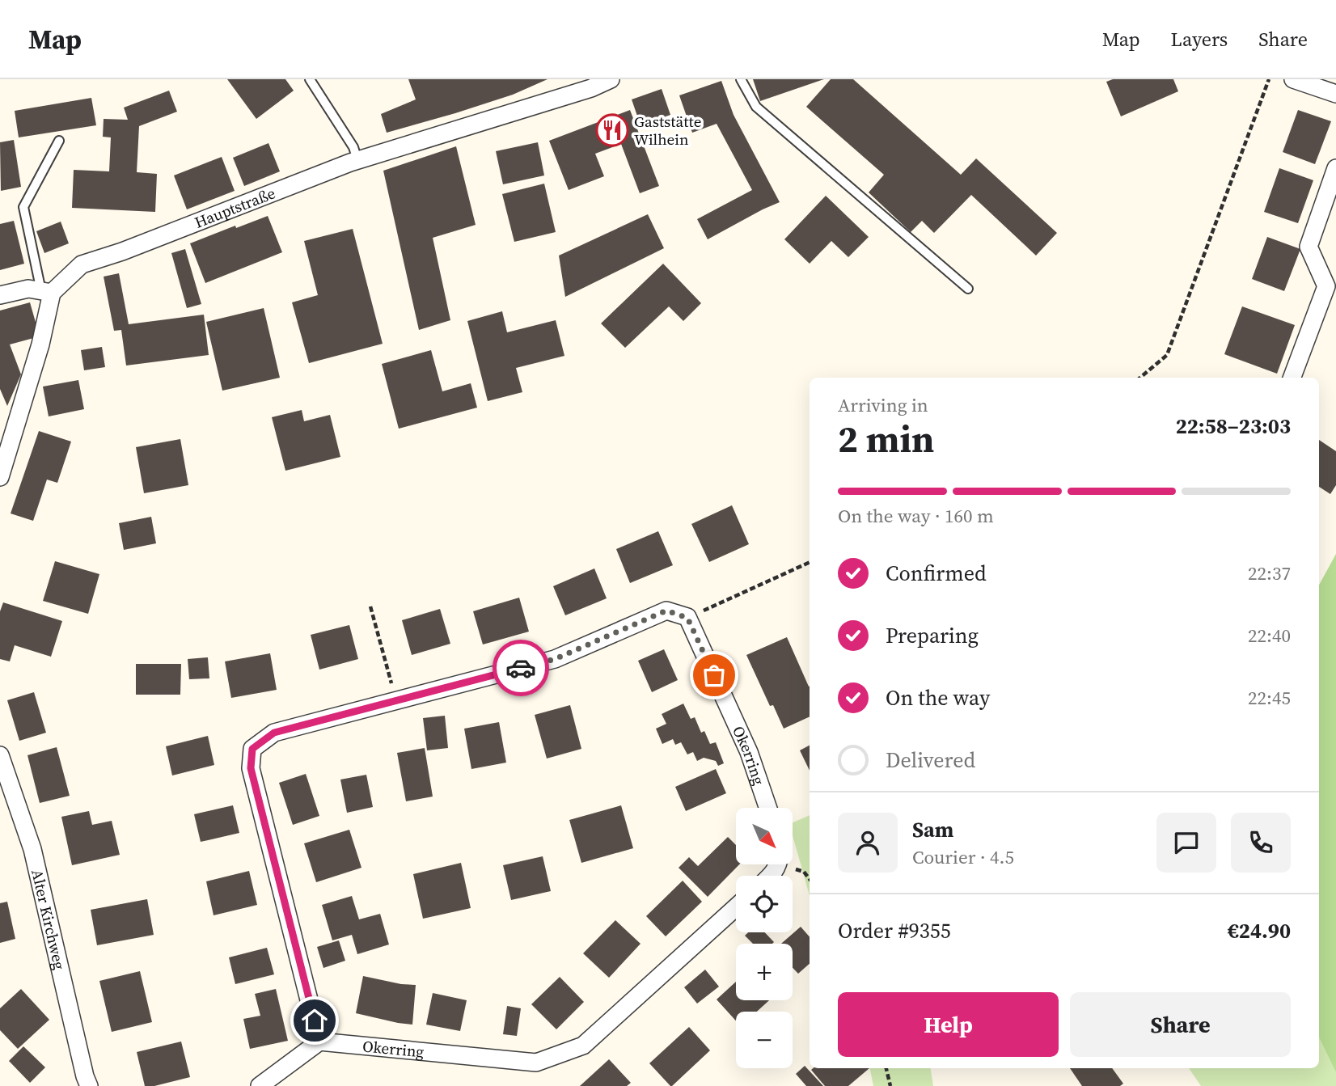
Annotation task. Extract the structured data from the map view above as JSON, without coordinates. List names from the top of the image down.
{
  "streets": {
    "street": ["Hauptstraße", "Okerring", "Alter Kirchweg"]
  },
  "places": {
    "restaurant": ["Gaststätte Wilhein"]
  },
  "north": "bottom right",
  "page": {
    "header": "Map",
    "nav": ["Map", "Layers", "Share"],
    "heading": ["2 min", "Arriving in", "22:58–23:03"],
    "panel": [
      "Sam",
      "Courier · 4.5",
      "Order #9355",
      "€24.90"
    ],
    "bar": "On the way · 160 m",
    "list": [
      ["Confirmed", "22:37"],
      ["Preparing", "22:40"],
      ["On the way", "22:45"],
      "Delivered"
    ],
    "map_buttons": ["+", "−"],
    "buttons": ["Help", "Share"]
  }
}
